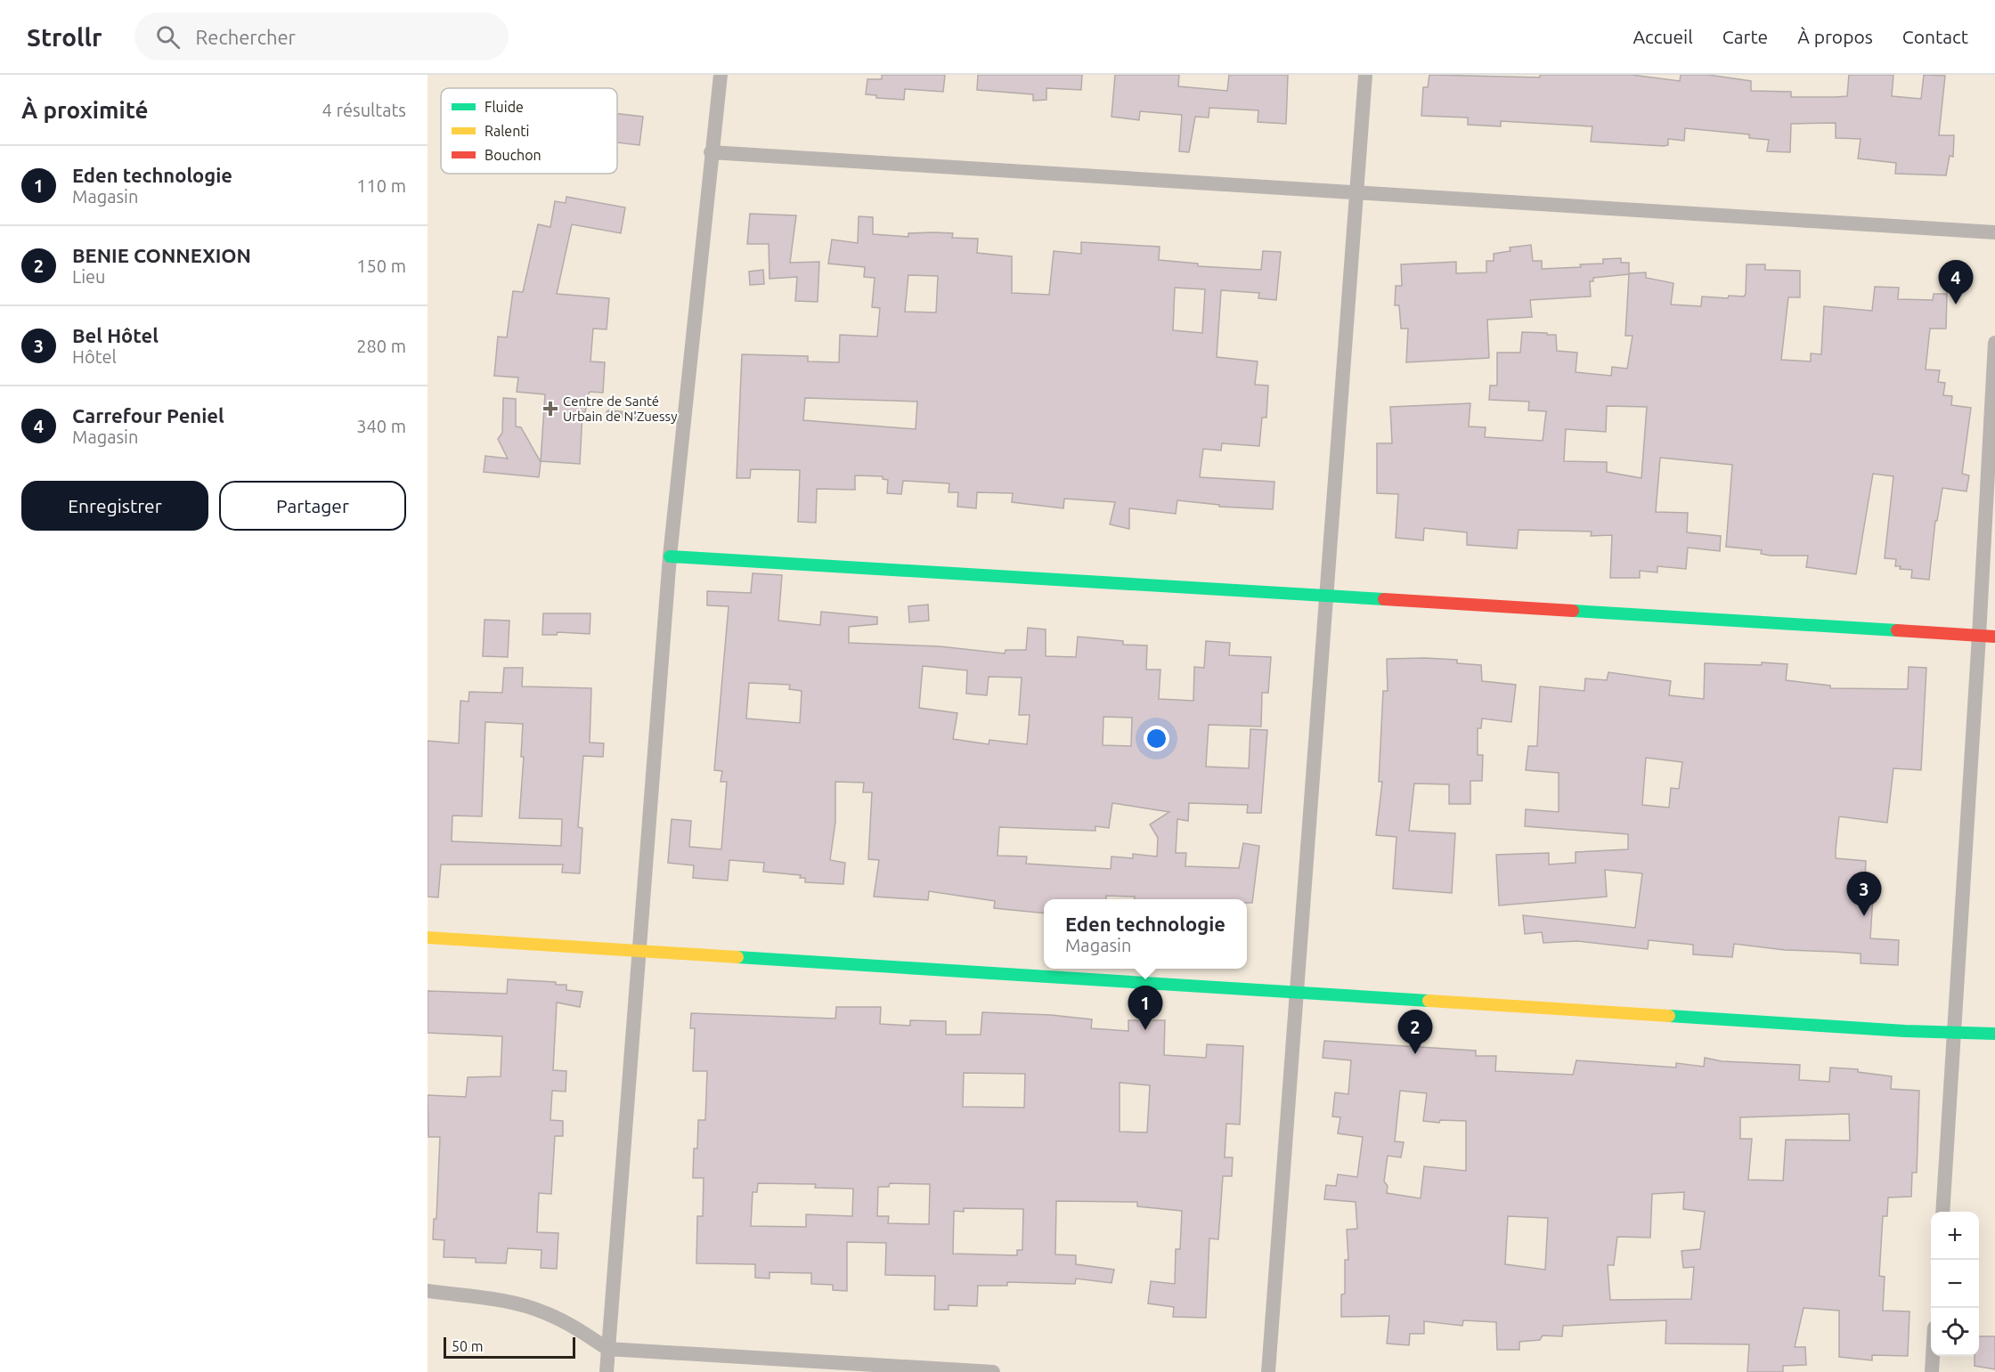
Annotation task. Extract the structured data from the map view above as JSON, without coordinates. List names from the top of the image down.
{
  "places": {
    "health": ["Centre de Santé Urbain de N'Zuessy"]
  },
  "legend": ["Fluide", "Ralenti", "Bouchon"],
  "scale_bar": "50 m",
  "page": {
    "header": "Strollr",
    "search": "Rechercher",
    "nav": [
      "Accueil",
      "Carte",
      "À propos",
      "Contact"
    ],
    "heading": ["À proximité", "4 résultats"],
    "list": [
      {
        "mark": "1",
        "name": "Eden technologie",
        "note": "Magasin",
        "value": "110 m"
      },
      {
        "mark": "2",
        "name": "BENIE CONNEXION",
        "note": "Lieu",
        "value": "150 m"
      },
      {
        "mark": "3",
        "name": "Bel Hôtel",
        "note": "Hôtel",
        "value": "280 m"
      },
      {
        "mark": "4",
        "name": "Carrefour Peniel",
        "note": "Magasin",
        "value": "340 m"
      }
    ],
    "pins": [
      "4",
      "3",
      "1",
      "2"
    ],
    "buttons": ["Enregistrer", "Partager"],
    "popup": ["Eden technologie", "Magasin"],
    "map_buttons": ["+", "−"],
    "scale": "50 m"
  }
}
